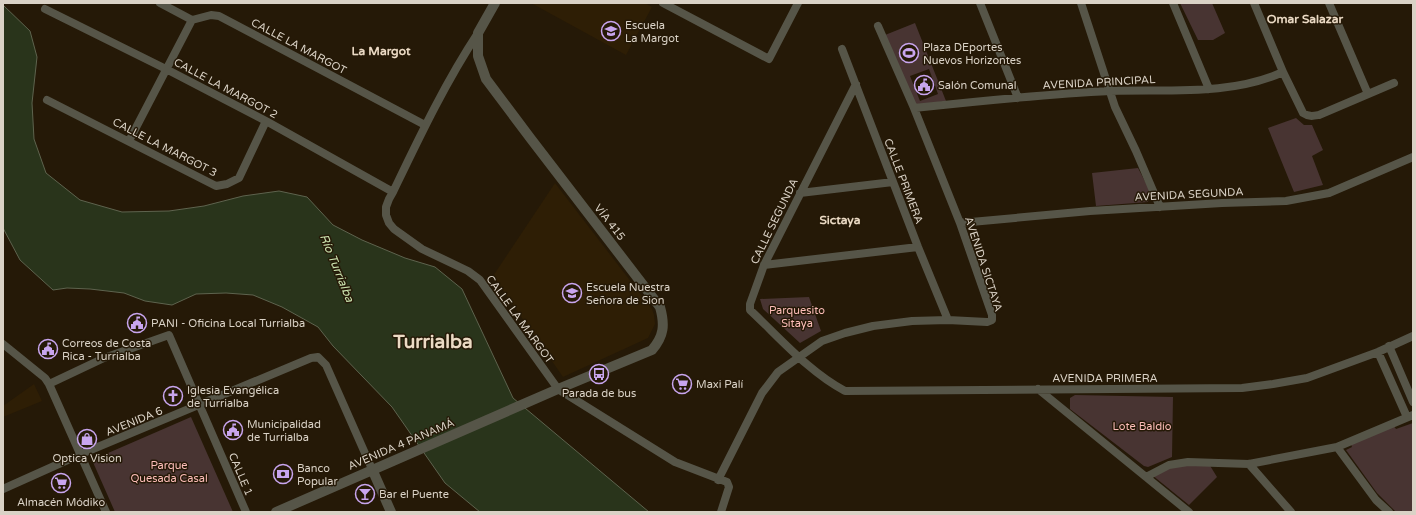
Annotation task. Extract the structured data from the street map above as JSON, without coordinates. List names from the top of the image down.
{
  "streets": {
    "street": [
      "CALLE LA MARGOT",
      "AVENIDA PRINCIPAL",
      "CALLE LA MARGOT 2",
      "CALLE LA MARGOT 3",
      "CALLE PRIMERA",
      "AVENIDA SEGUNDA",
      "CALLE SEGUNDA",
      "VÍA 415",
      "AVENIDA SICTAYA",
      "AVENIDA PRIMERA",
      "AVENIDA 6",
      "AVENIDA 4 PANAMÁ",
      "CALLE 1"
    ]
  },
  "crossings": [
    ["CALLE LA MARGOT", "CALLE LA MARGOT 2"],
    ["CALLE LA MARGOT", "VÍA 415"],
    ["AVENIDA PRINCIPAL", "AVENIDA SICTAYA"],
    ["CALLE LA MARGOT 2", "CALLE LA MARGOT 3"],
    ["CALLE PRIMERA", "CALLE SEGUNDA"],
    ["CALLE PRIMERA", "AVENIDA SICTAYA"],
    ["AVENIDA SEGUNDA", "AVENIDA SICTAYA"],
    ["CALLE SEGUNDA", "AVENIDA SICTAYA"],
    ["CALLE SEGUNDA", "AVENIDA PRIMERA"],
    ["VÍA 415", "AVENIDA 4 PANAMÁ"],
    ["AVENIDA SICTAYA", "AVENIDA PRIMERA"],
    ["AVENIDA 6", "AVENIDA 4 PANAMÁ"],
    ["AVENIDA 6", "CALLE 1"]
  ],
  "districts": [
    "Omar Salazar",
    "La Margot",
    "Sictaya",
    "Turrialba"
  ],
  "water": ["Río Turrialba"],
  "parks": ["Parquesito Sitaya", "Lote Baldío", "Parque Quesada Casal"],
  "places": {
    "school or university": ["Escuela La Margot", "Escuela Nuestra Señora de Sion"],
    "sports": ["Plaza DEportes Nuevos Horizontes"],
    "public building": [
      "Salón Comunal",
      "PANI - Oficina Local Turrialba",
      "Correos de Costa Rica - Turrialba",
      "Municipalidad de Turrialba"
    ],
    "bus stop": ["Parada de bus"],
    "supermarket": ["Maxi Palí", "Almacén Módiko"],
    "church": ["Iglesia Evangélica de Turrialba"],
    "shop": ["Optica Vision"],
    "bank": ["Banco Popular"],
    "bar": ["Bar el Puente"]
  }
}
